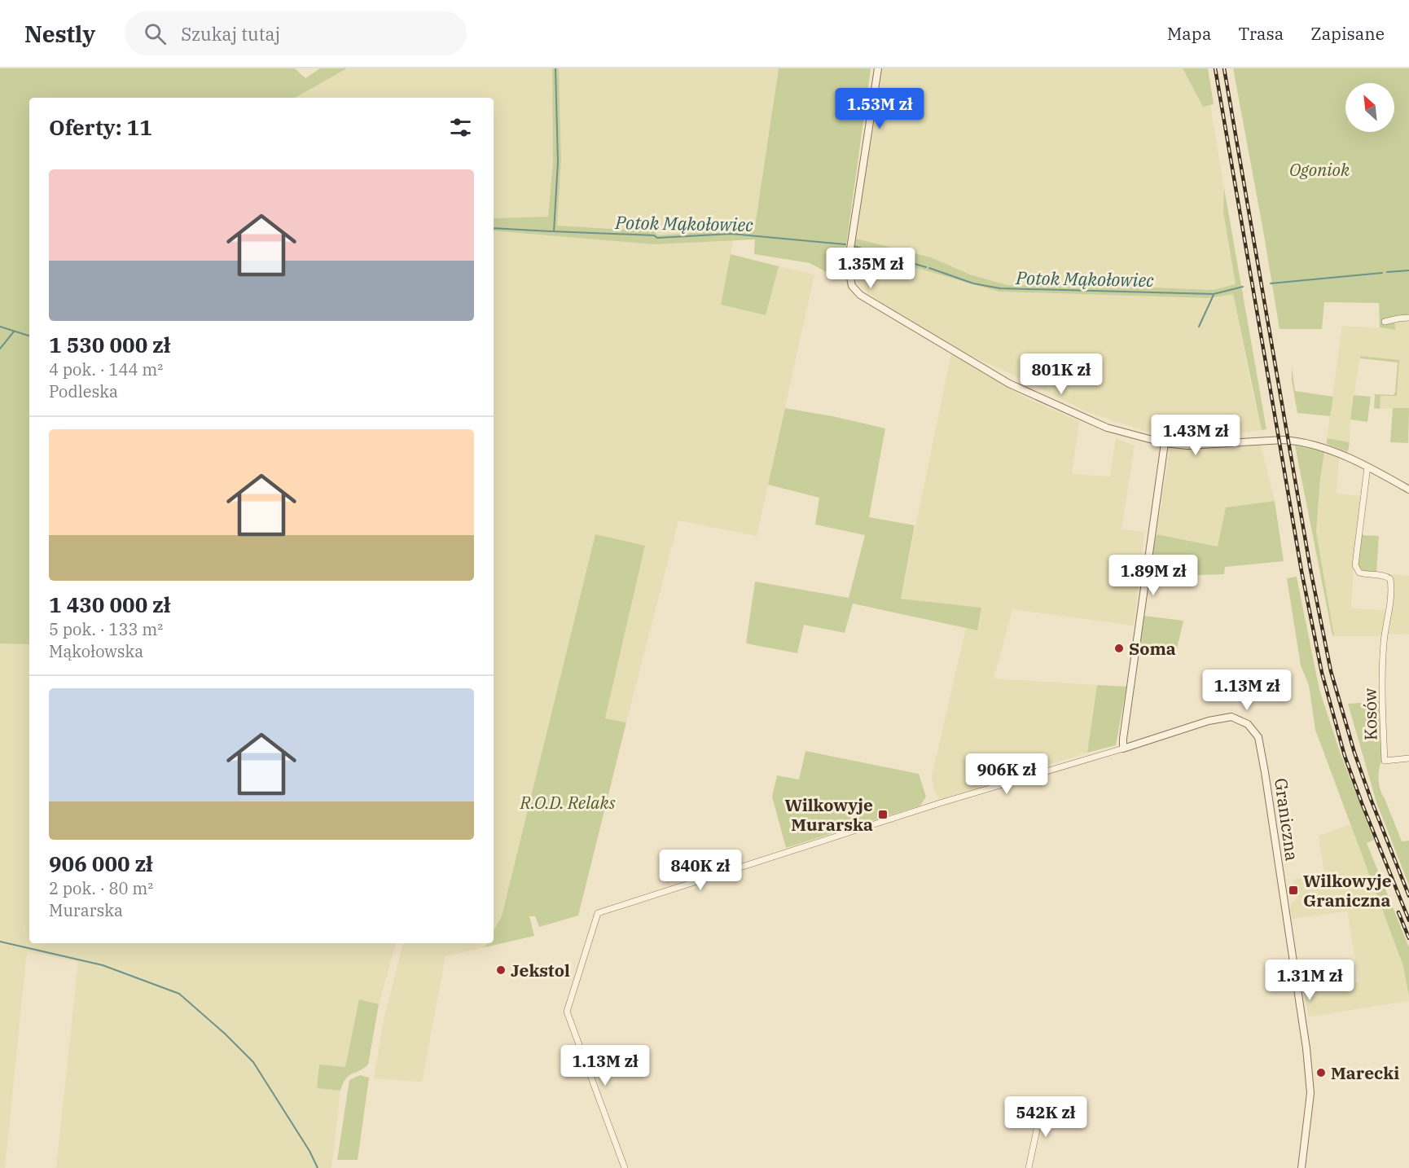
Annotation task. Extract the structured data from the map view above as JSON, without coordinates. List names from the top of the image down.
{
  "streets": {
    "street": ["Kosów", "Graniczna"]
  },
  "water": ["Potok Mąkołowiec"],
  "parks": ["Ogoniok", "R.O.D. Relaks"],
  "places": {
    "other": ["Soma", "Jekstol", "Marecki"],
    "transit": ["Wilkowyje Murarska", "Wilkowyje Graniczna"]
  },
  "north": "top left",
  "page": {
    "header": "Nestly",
    "search": "Szukaj tutaj",
    "nav": ["Mapa", "Trasa", "Zapisane"],
    "price": [
      "1.53M zł",
      "1.35M zł",
      "801K zł",
      "1.43M zł",
      "1.89M zł",
      "1.13M zł",
      "906K zł",
      "840K zł",
      "1.31M zł",
      "1.13M zł",
      "542K zł"
    ],
    "heading": "Oferty: 11",
    "list": [
      {
        "name": "1 530 000 zł",
        "note": "4 pok. · 144 m² · Podleska"
      },
      {
        "name": "1 430 000 zł",
        "note": "5 pok. · 133 m² · Mąkołowska"
      },
      {
        "name": "906 000 zł",
        "note": "2 pok. · 80 m² · Murarska"
      }
    ]
  }
}
